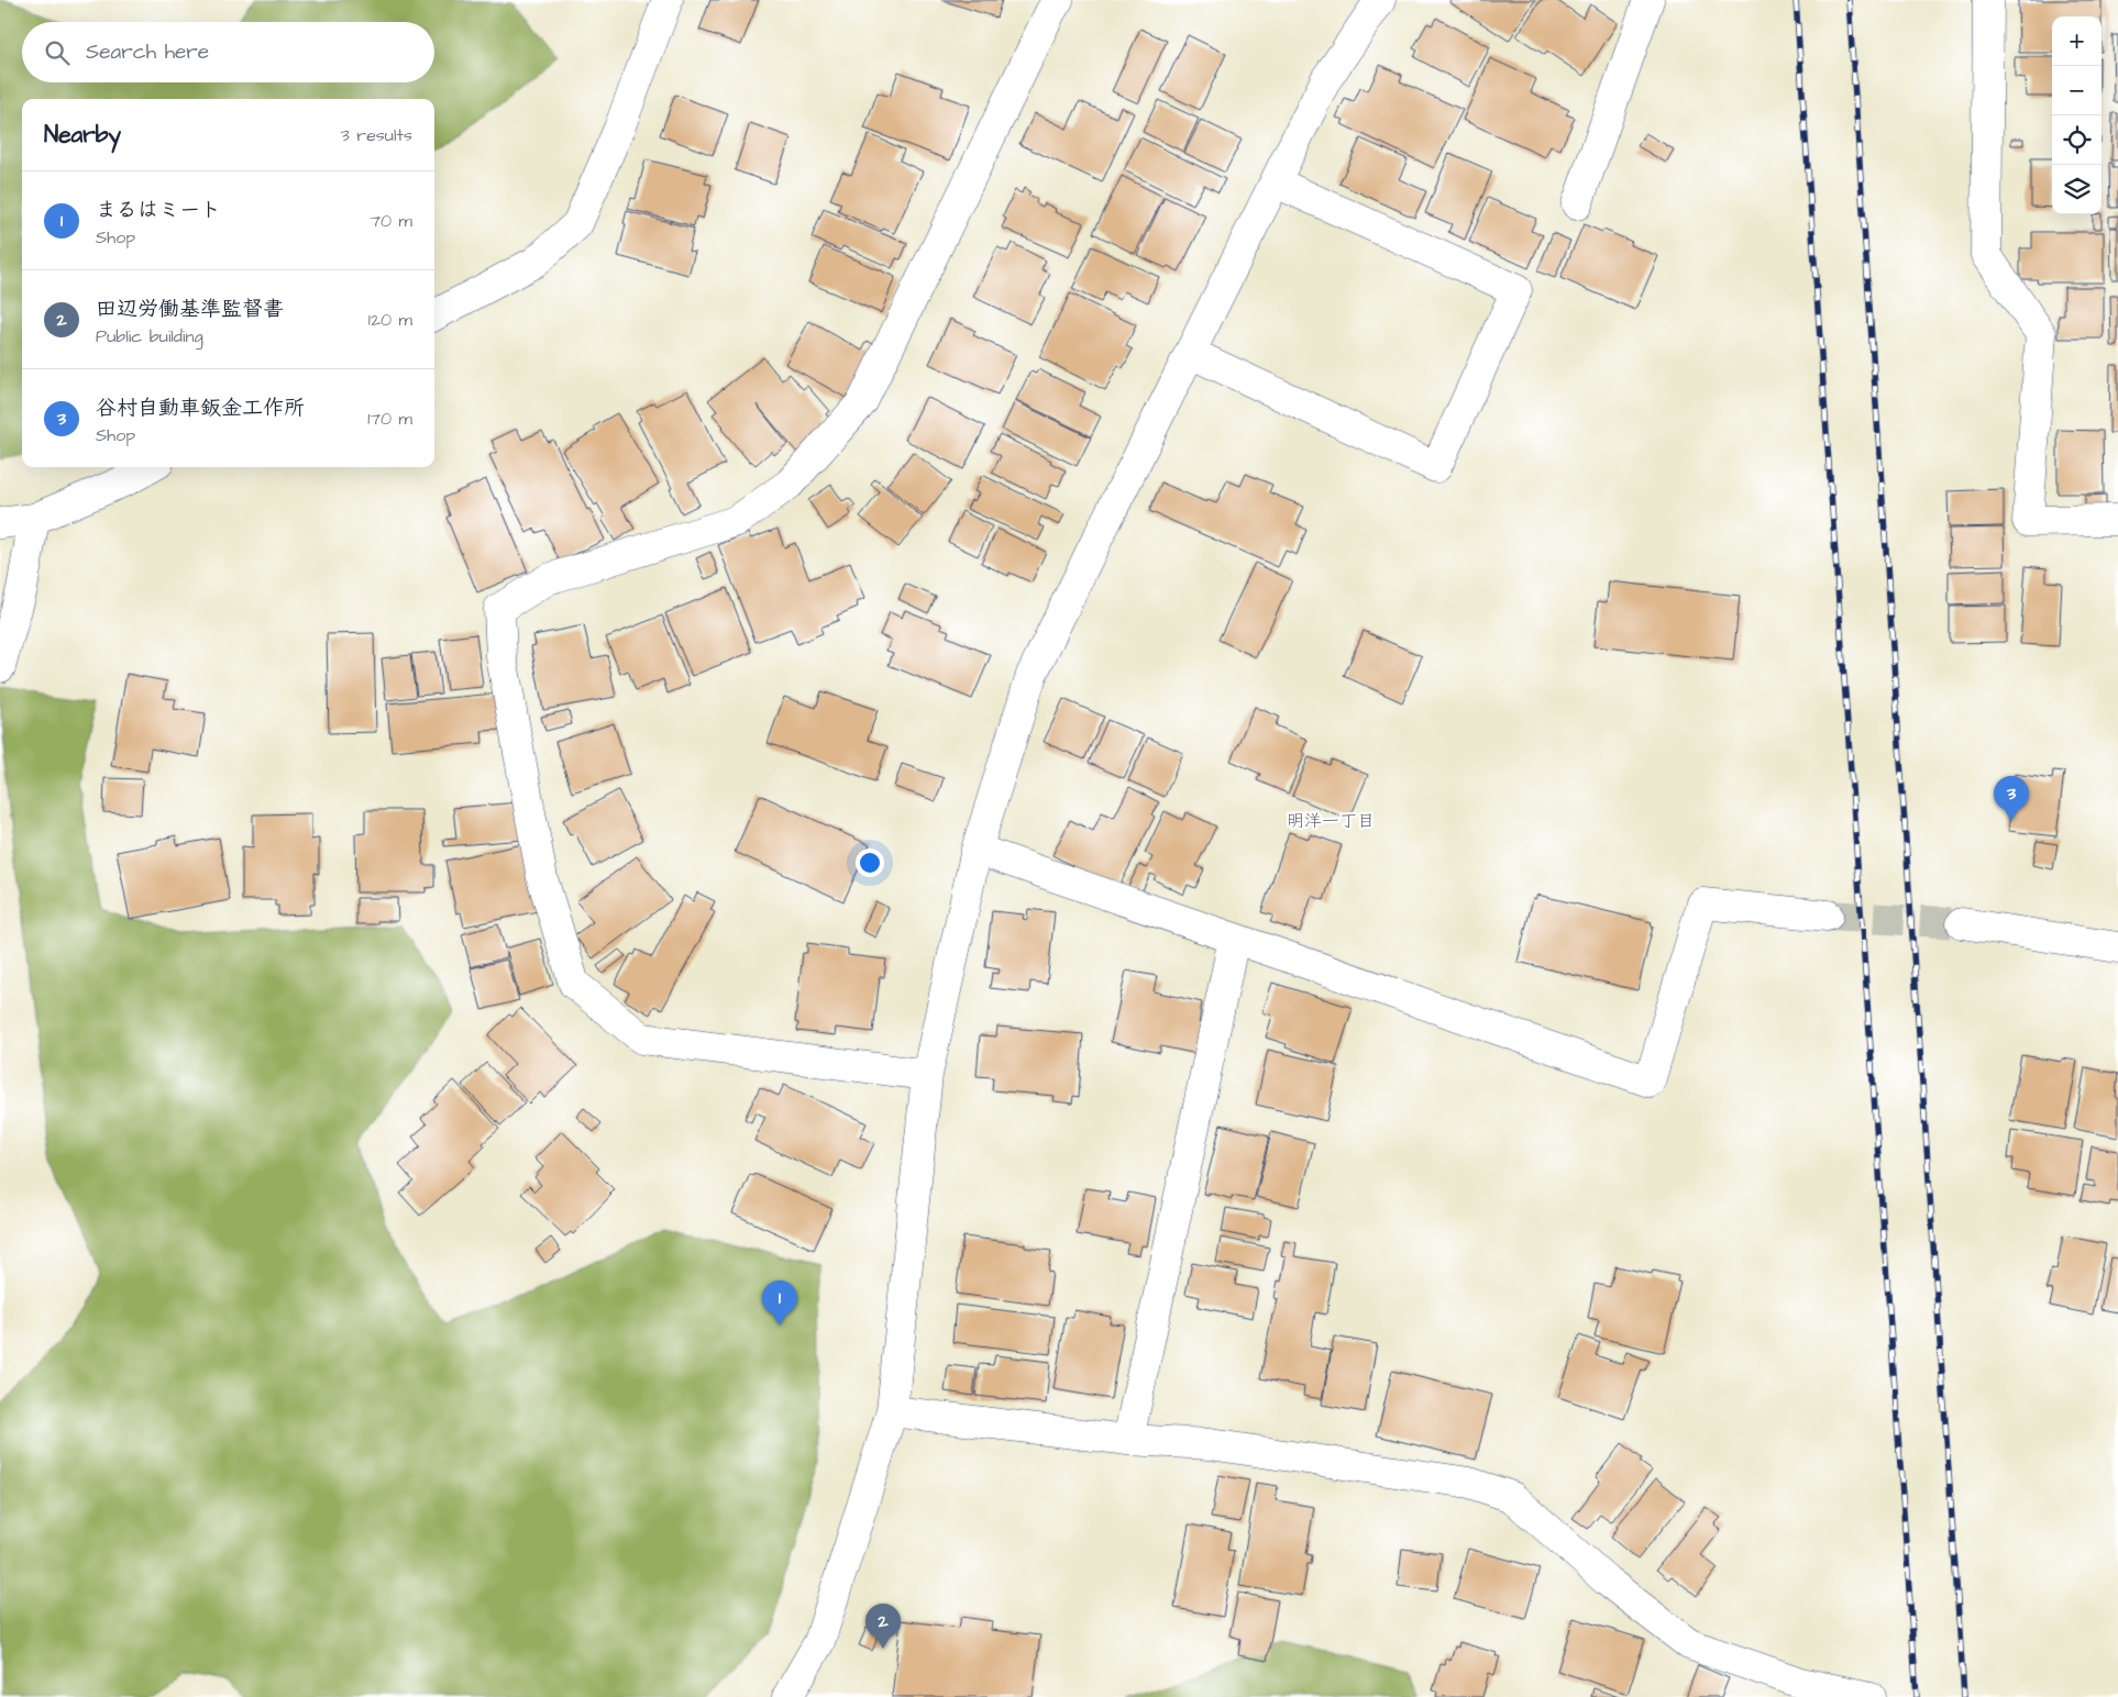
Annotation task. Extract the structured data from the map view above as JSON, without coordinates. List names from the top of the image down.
{
  "districts": ["明洋一丁目"],
  "page": {
    "map_buttons": ["+", "−"],
    "search": "Search here",
    "heading": ["Nearby", "3 results"],
    "list": [
      {
        "mark": "1",
        "name": "まるはミート",
        "note": "Shop",
        "value": "70 m"
      },
      {
        "mark": "2",
        "name": "田辺労働基準監督書",
        "note": "Public building",
        "value": "120 m"
      },
      {
        "mark": "3",
        "name": "谷村自動車鈑金工作所",
        "note": "Shop",
        "value": "170 m"
      }
    ],
    "pins": ["3", "1", "2"]
  }
}
